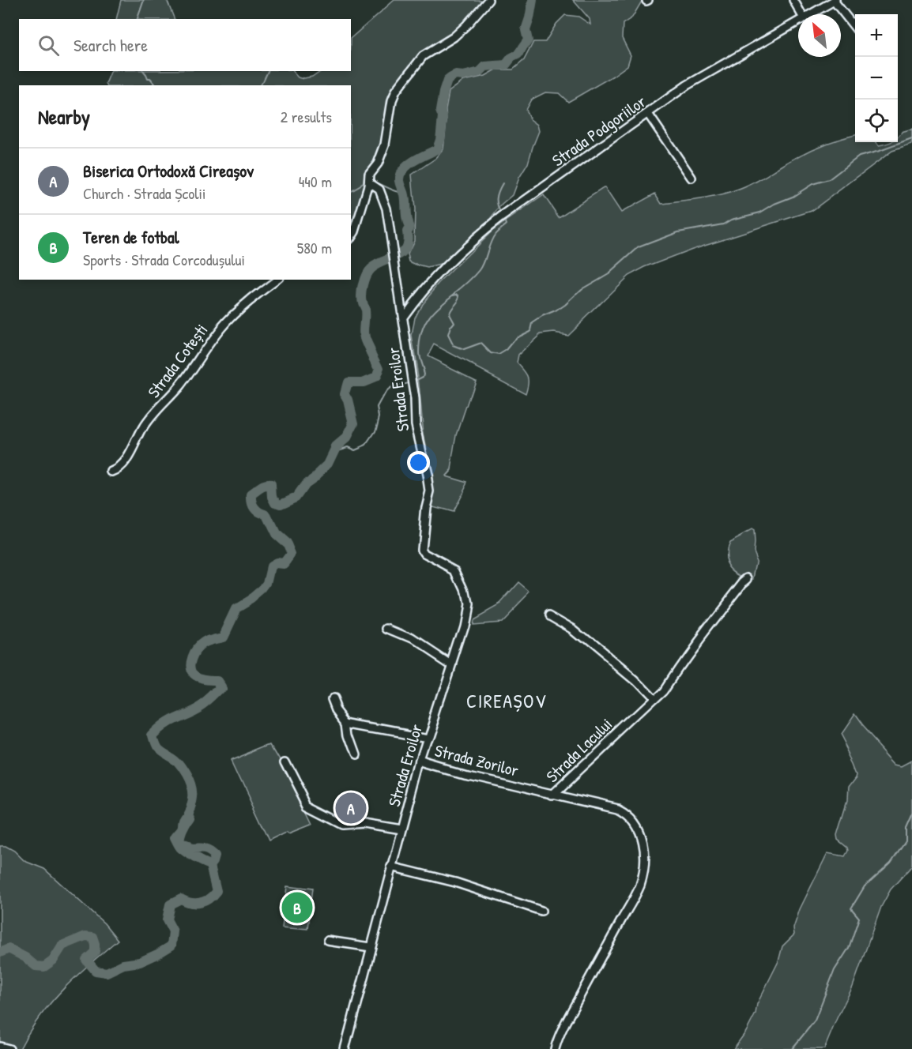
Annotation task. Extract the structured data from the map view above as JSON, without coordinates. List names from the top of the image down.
{
  "streets": {
    "street": [
      "Strada Podgoriilor",
      "Strada Cotești",
      "Strada Eroilor",
      "Strada Lacului",
      "Strada Zorilor"
    ]
  },
  "crossings": [
    ["Strada Podgoriilor", "Strada Eroilor"],
    ["Strada Eroilor", "Strada Zorilor"],
    ["Strada Lacului", "Strada Zorilor"]
  ],
  "districts": ["CIREAȘOV"],
  "north": "top left",
  "page": {
    "map_buttons": ["+", "−"],
    "search": "Search here",
    "heading": ["Nearby", "2 results"],
    "list": [
      {
        "mark": "A",
        "name": "Biserica Ortodoxă Cireașov",
        "note": "Church · Strada Școlii",
        "value": "440 m"
      },
      {
        "mark": "B",
        "name": "Teren de fotbal",
        "note": "Sports · Strada Corcodușului",
        "value": "580 m"
      }
    ],
    "pins": ["A", "B"]
  }
}
